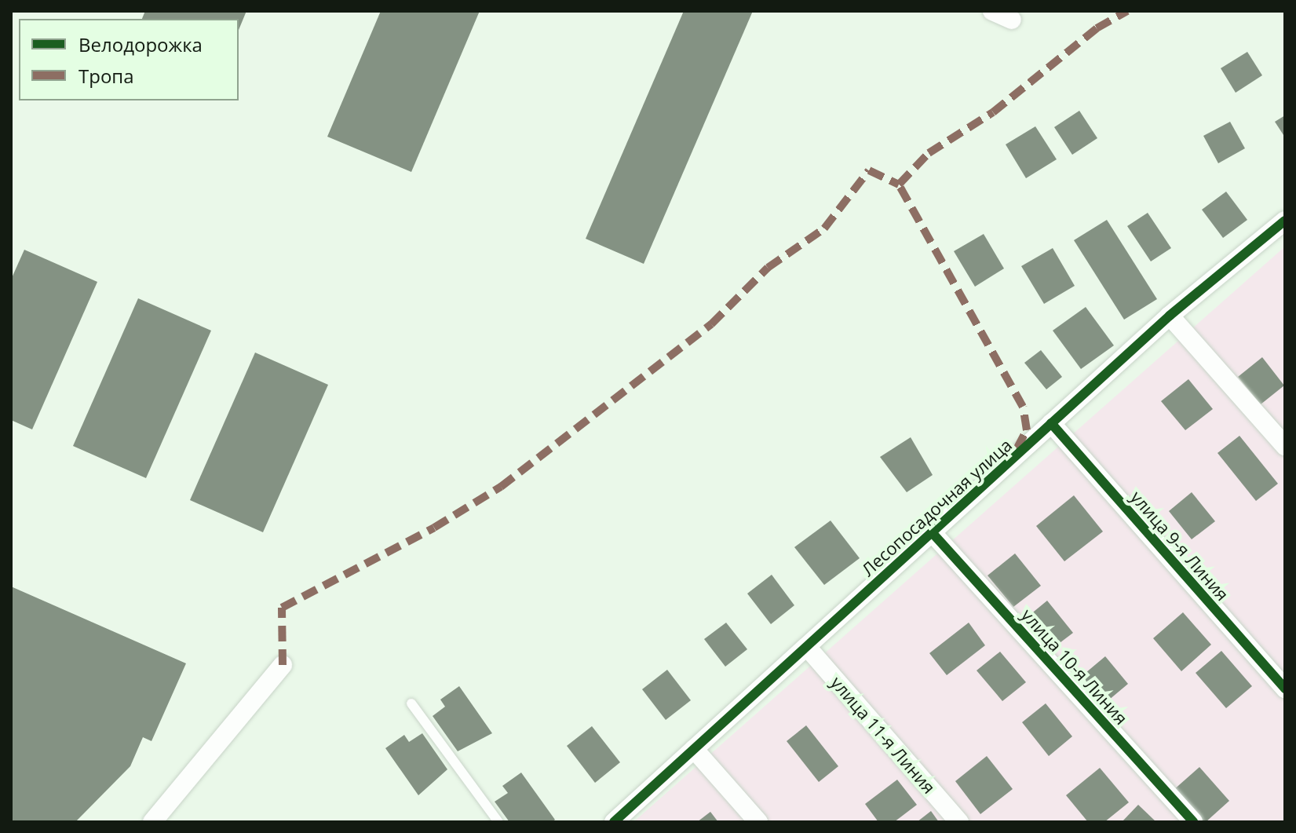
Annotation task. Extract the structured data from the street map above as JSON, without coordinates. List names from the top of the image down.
{
  "streets": {
    "street": [
      "Лесопосадочная улица",
      "улица 9-я Линия",
      "улица 10-я Линия",
      "улица 11-я Линия"
    ]
  },
  "crossings": [
    ["Лесопосадочная улица", "улица 9-я Линия"],
    ["Лесопосадочная улица", "улица 10-я Линия"],
    ["Лесопосадочная улица", "улица 11-я Линия"]
  ],
  "legend": ["Велодорожка", "Тропа"]
}
